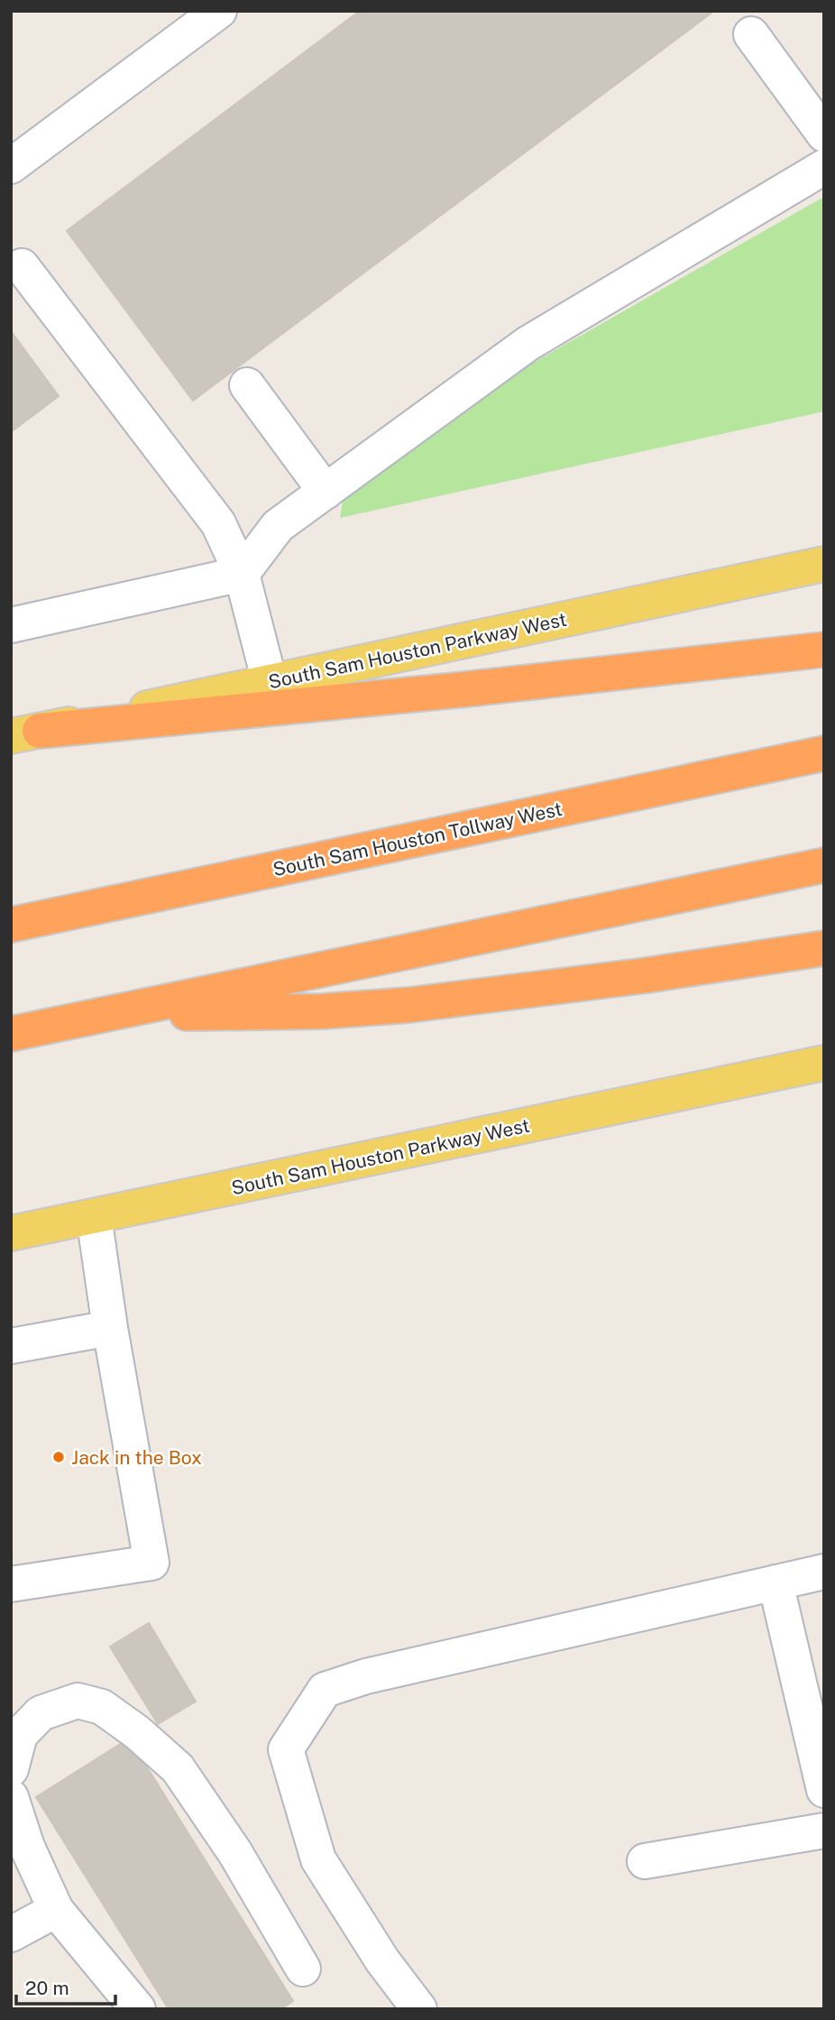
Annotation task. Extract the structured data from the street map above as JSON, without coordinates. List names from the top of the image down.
{
  "streets": {
    "highway": ["South Sam Houston Tollway West"],
    "main road": ["South Sam Houston Parkway West"]
  },
  "places": ["Jack in the Box"],
  "scale_bar": "20 m"
}
